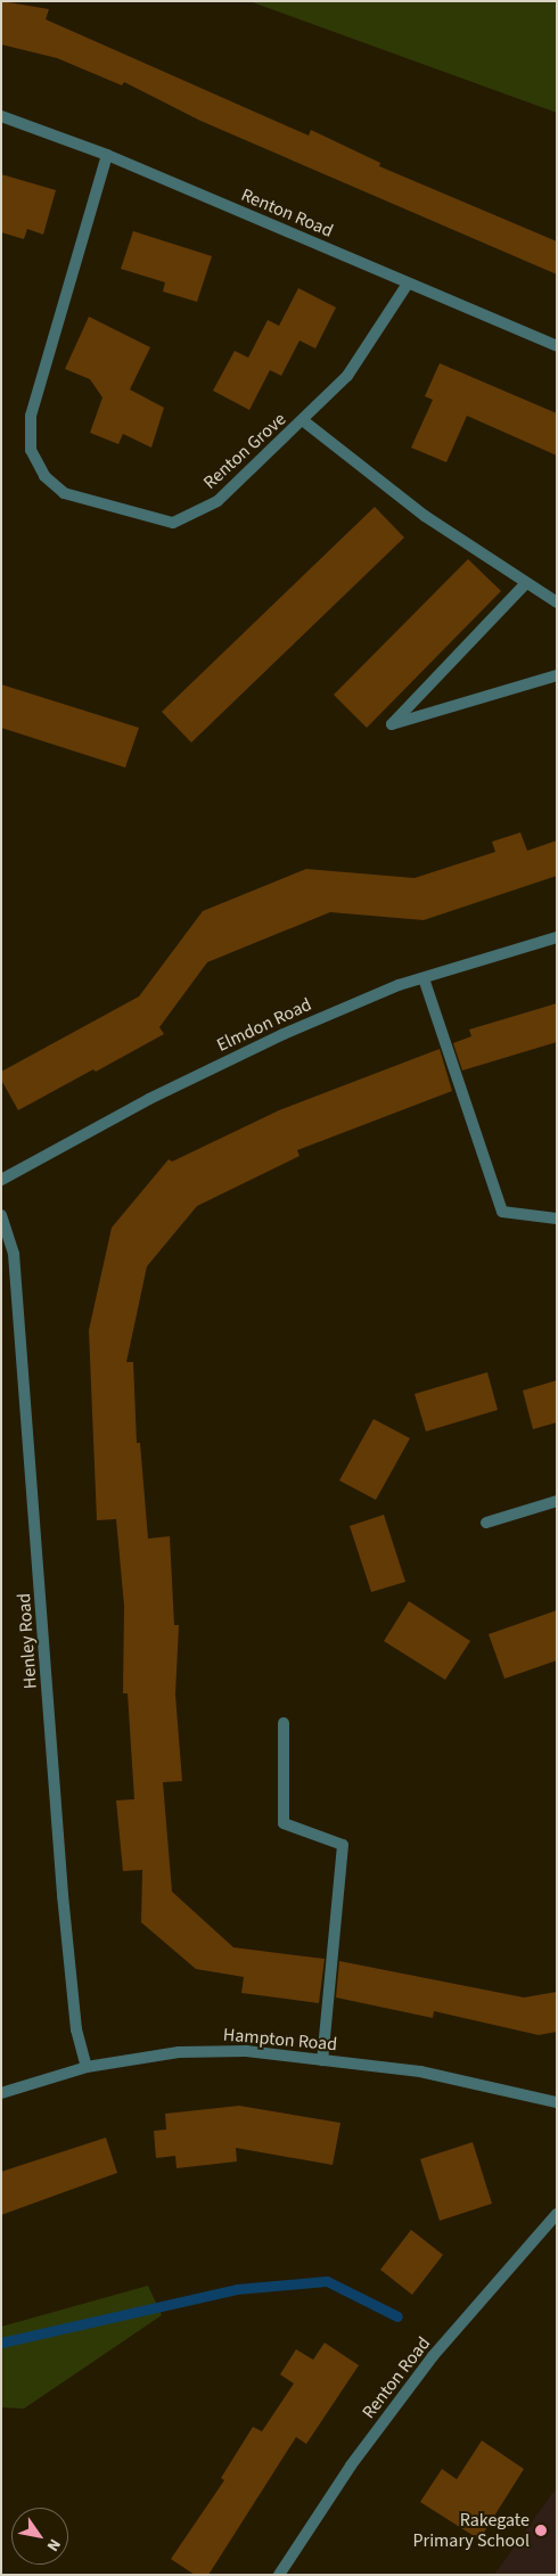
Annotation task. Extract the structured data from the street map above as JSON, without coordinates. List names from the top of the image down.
{
  "streets": {
    "street": [
      "Renton Road",
      "Renton Grove",
      "Elmdon Road",
      "Henley Road",
      "Hampton Road"
    ]
  },
  "crossings": [
    ["Renton Road", "Renton Grove"],
    ["Henley Road", "Hampton Road"]
  ],
  "places": ["Rakegate Primary School"],
  "north": "bottom right"
}
